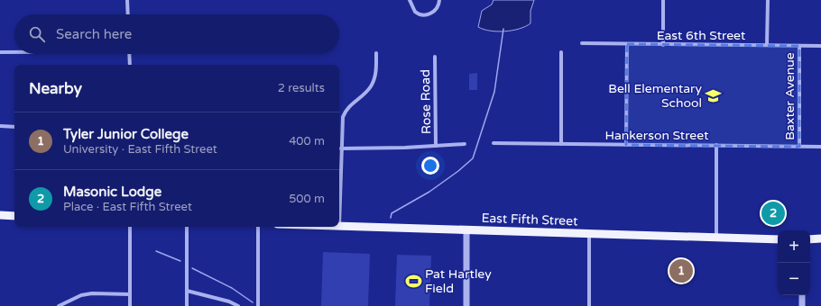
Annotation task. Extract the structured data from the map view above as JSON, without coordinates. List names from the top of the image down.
{
  "streets": {
    "main road": ["East Fifth Street"],
    "street": [
      "East 6th Street",
      "Baxter Avenue",
      "Rose Road",
      "Hankerson Street"
    ]
  },
  "crossings": [
    ["East 6th Street", "Baxter Avenue"],
    ["Baxter Avenue", "Hankerson Street"]
  ],
  "places": {
    "school or university": ["Bell Elementary School"],
    "sports": ["Pat Hartley Field"]
  },
  "page": {
    "search": "Search here",
    "heading": ["Nearby", "2 results"],
    "list": [
      {
        "mark": "1",
        "name": "Tyler Junior College",
        "note": "University · East Fifth Street",
        "value": "400 m"
      },
      {
        "mark": "2",
        "name": "Masonic Lodge",
        "note": "Place · East Fifth Street",
        "value": "500 m"
      }
    ],
    "pins": ["2", "1"],
    "map_buttons": ["+", "−"]
  }
}
